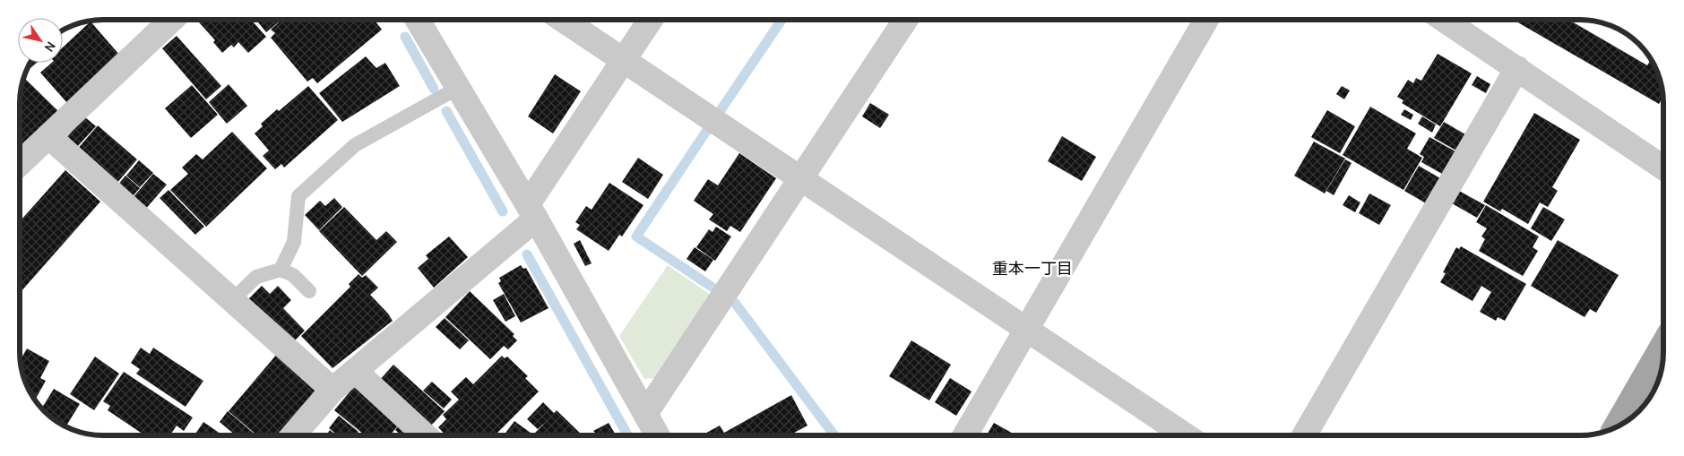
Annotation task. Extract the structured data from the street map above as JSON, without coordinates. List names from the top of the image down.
{
  "districts": ["重本一丁目"],
  "north": "bottom right"
}
